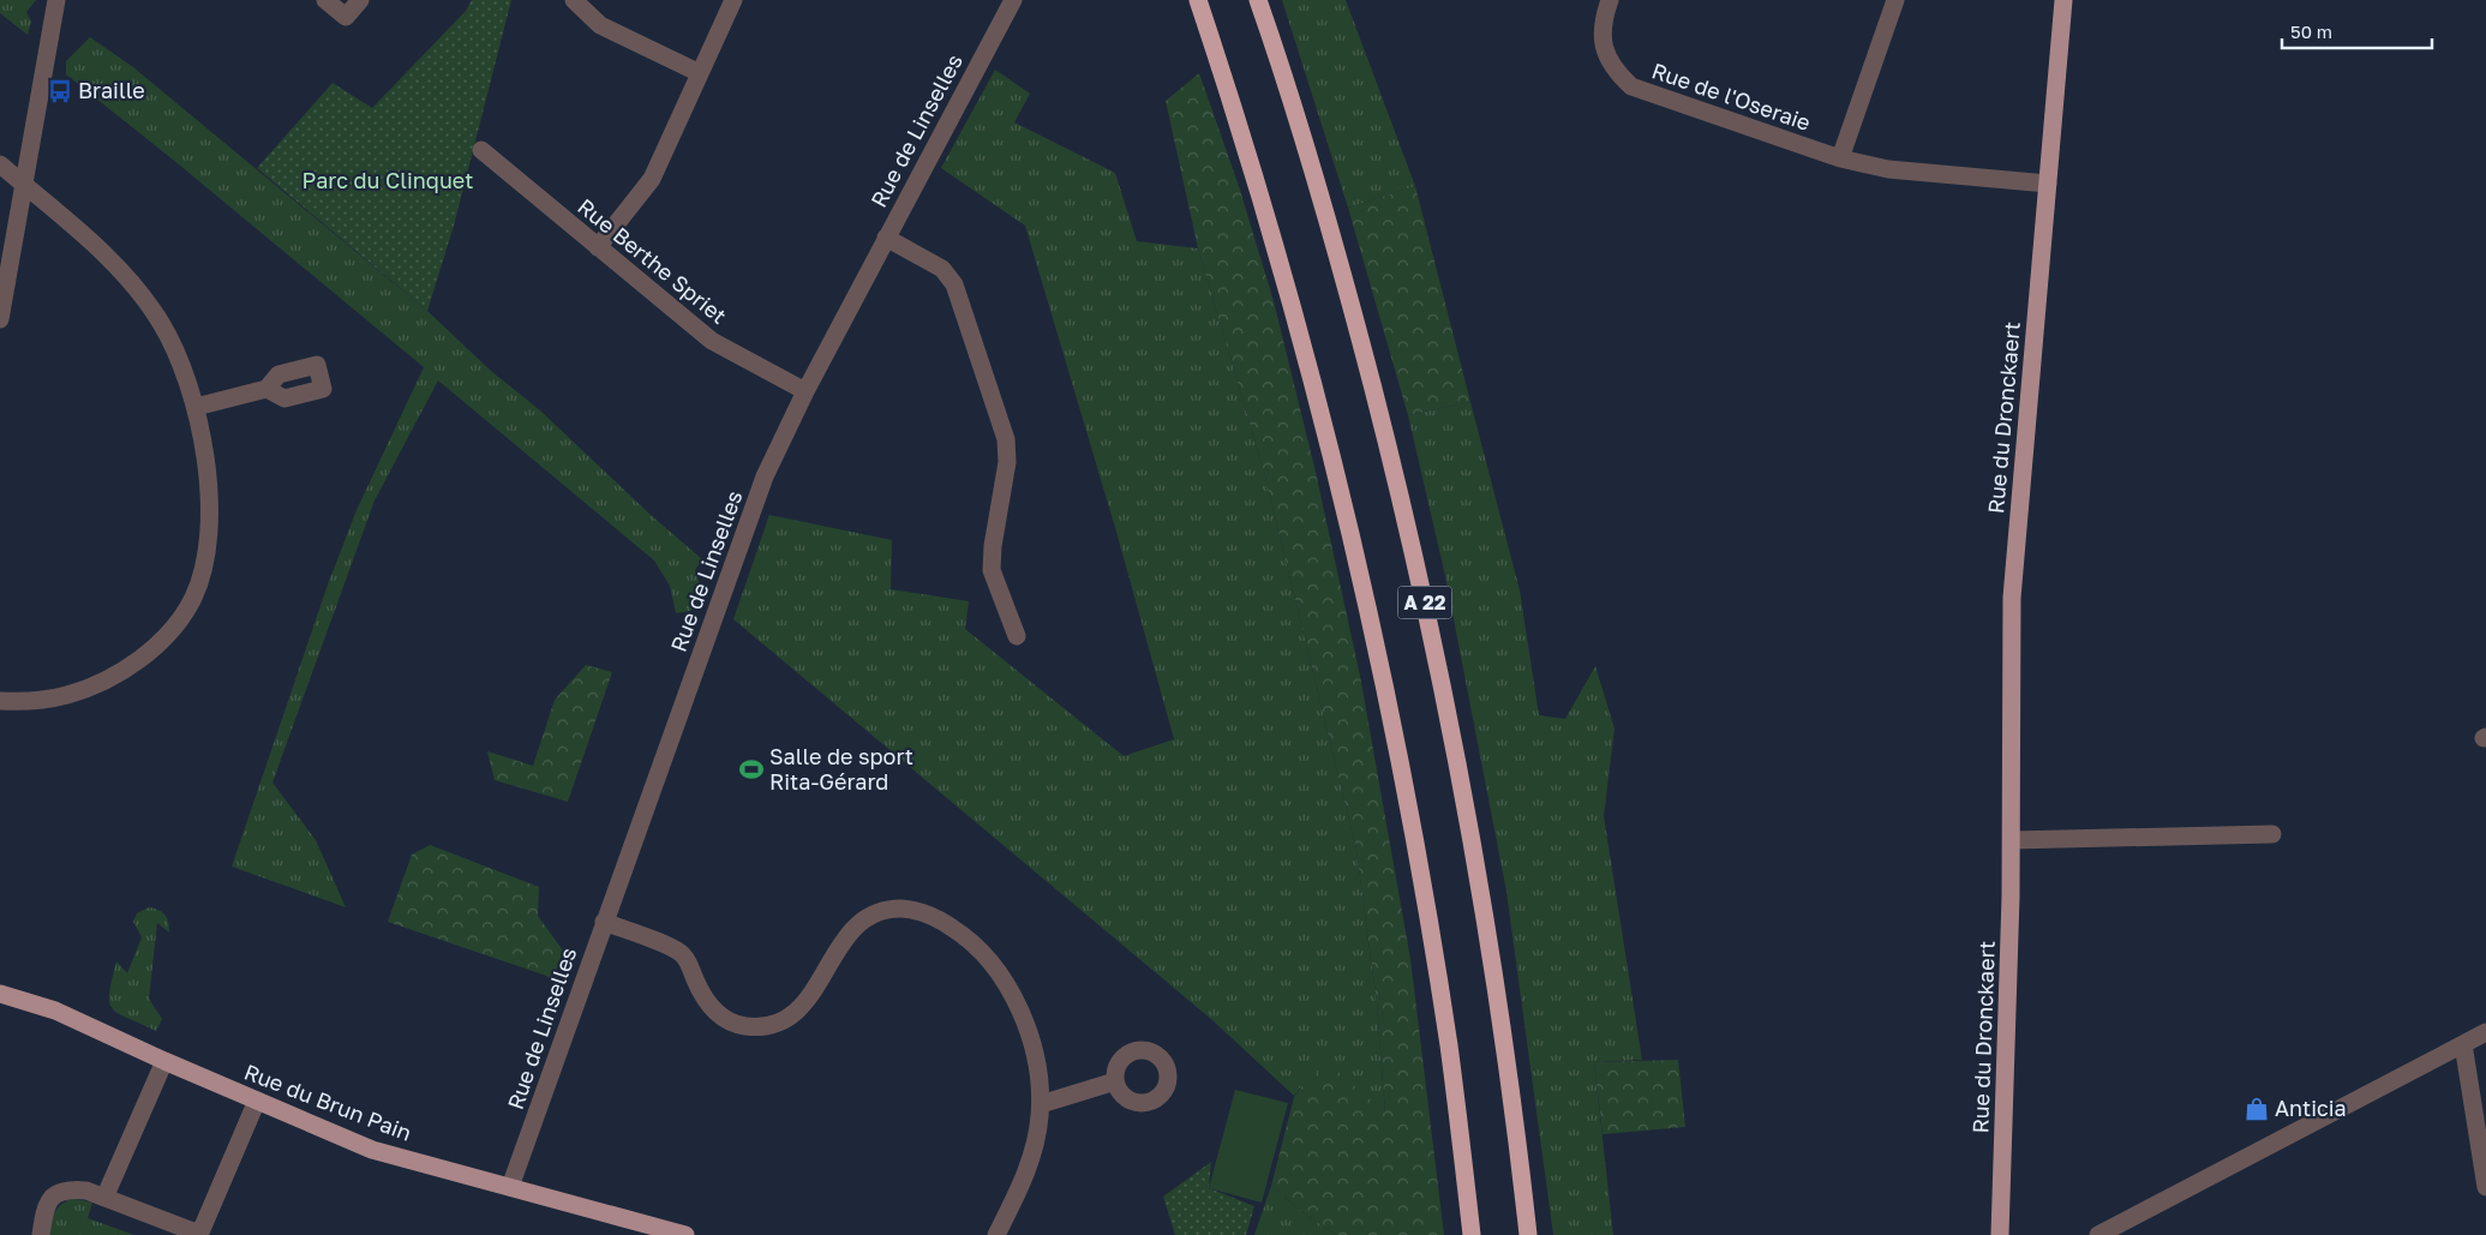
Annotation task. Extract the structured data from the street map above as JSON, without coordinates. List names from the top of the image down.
{
  "streets": {
    "highway": ["A 22"],
    "main road": ["Rue du Dronckaert", "Rue du Brun Pain"],
    "street": ["Rue de l'Oseraie", "Rue de Linselles", "Rue Berthe Spriet"]
  },
  "crossings": [
    ["Rue de l'Oseraie", "Rue du Dronckaert"],
    ["Rue de Linselles", "Rue Berthe Spriet"],
    ["Rue de Linselles", "Rue du Brun Pain"]
  ],
  "parks": ["Parc du Clinquet"],
  "places": {
    "bus stop": ["Braille"],
    "sports": ["Salle de sport Rita-Gérard"],
    "shop": ["Anticia"]
  },
  "scale_bar": "50 m"
}
